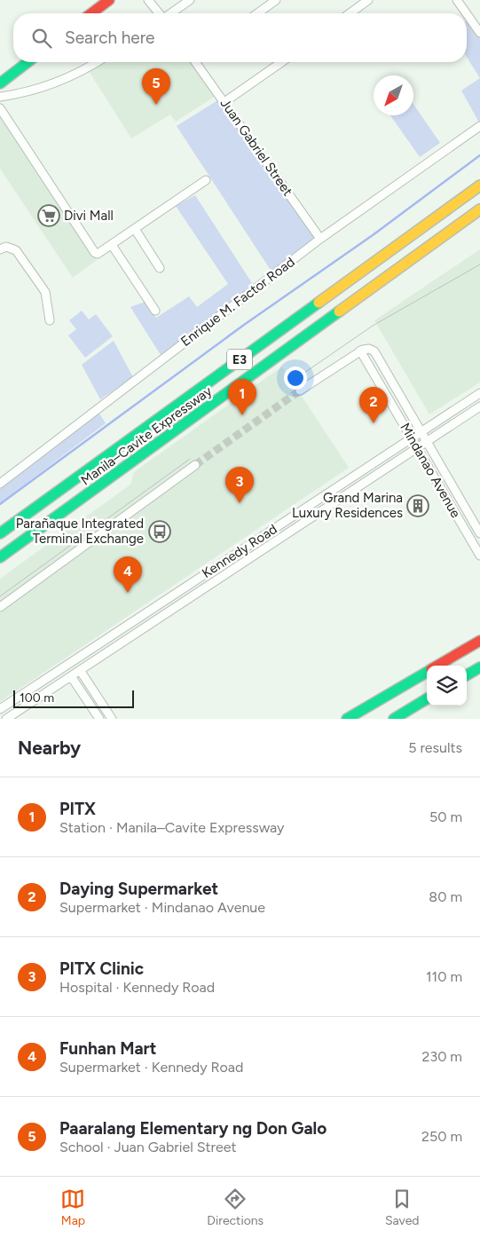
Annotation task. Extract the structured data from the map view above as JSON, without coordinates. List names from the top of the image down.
{
  "streets": {
    "main road": ["E3", "Manila–Cavite Expressway"],
    "street": [
      "Juan Gabriel Street",
      "Enrique M. Factor Road",
      "Mindanao Avenue",
      "Kennedy Road"
    ]
  },
  "crossings": [
    ["Juan Gabriel Street", "Enrique M. Factor Road"],
    ["Mindanao Avenue", "Kennedy Road"]
  ],
  "places": {
    "supermarket": ["Divi Mall"],
    "building": ["Grand Marina Luxury Residences"],
    "bus stop": ["Parañaque Integrated Terminal Exchange"]
  },
  "scale_bar": "100 m",
  "north": "bottom left",
  "page": {
    "search": "Search here",
    "pins": [
      "5",
      "1",
      "2",
      "3",
      "4"
    ],
    "scale": "100 m",
    "heading": ["Nearby", "5 results"],
    "list": [
      {
        "mark": "1",
        "name": "PITX",
        "note": "Station · Manila–Cavite Expressway",
        "value": "50 m"
      },
      {
        "mark": "2",
        "name": "Daying Supermarket",
        "note": "Supermarket · Mindanao Avenue",
        "value": "80 m"
      },
      {
        "mark": "3",
        "name": "PITX Clinic",
        "note": "Hospital · Kennedy Road",
        "value": "110 m"
      },
      {
        "mark": "4",
        "name": "Funhan Mart",
        "note": "Supermarket · Kennedy Road",
        "value": "230 m"
      },
      {
        "mark": "5",
        "name": "Paaralang Elementary ng Don Galo",
        "note": "School · Juan Gabriel Street",
        "value": "250 m"
      }
    ],
    "nav": ["Map", "Directions", "Saved"]
  }
}
